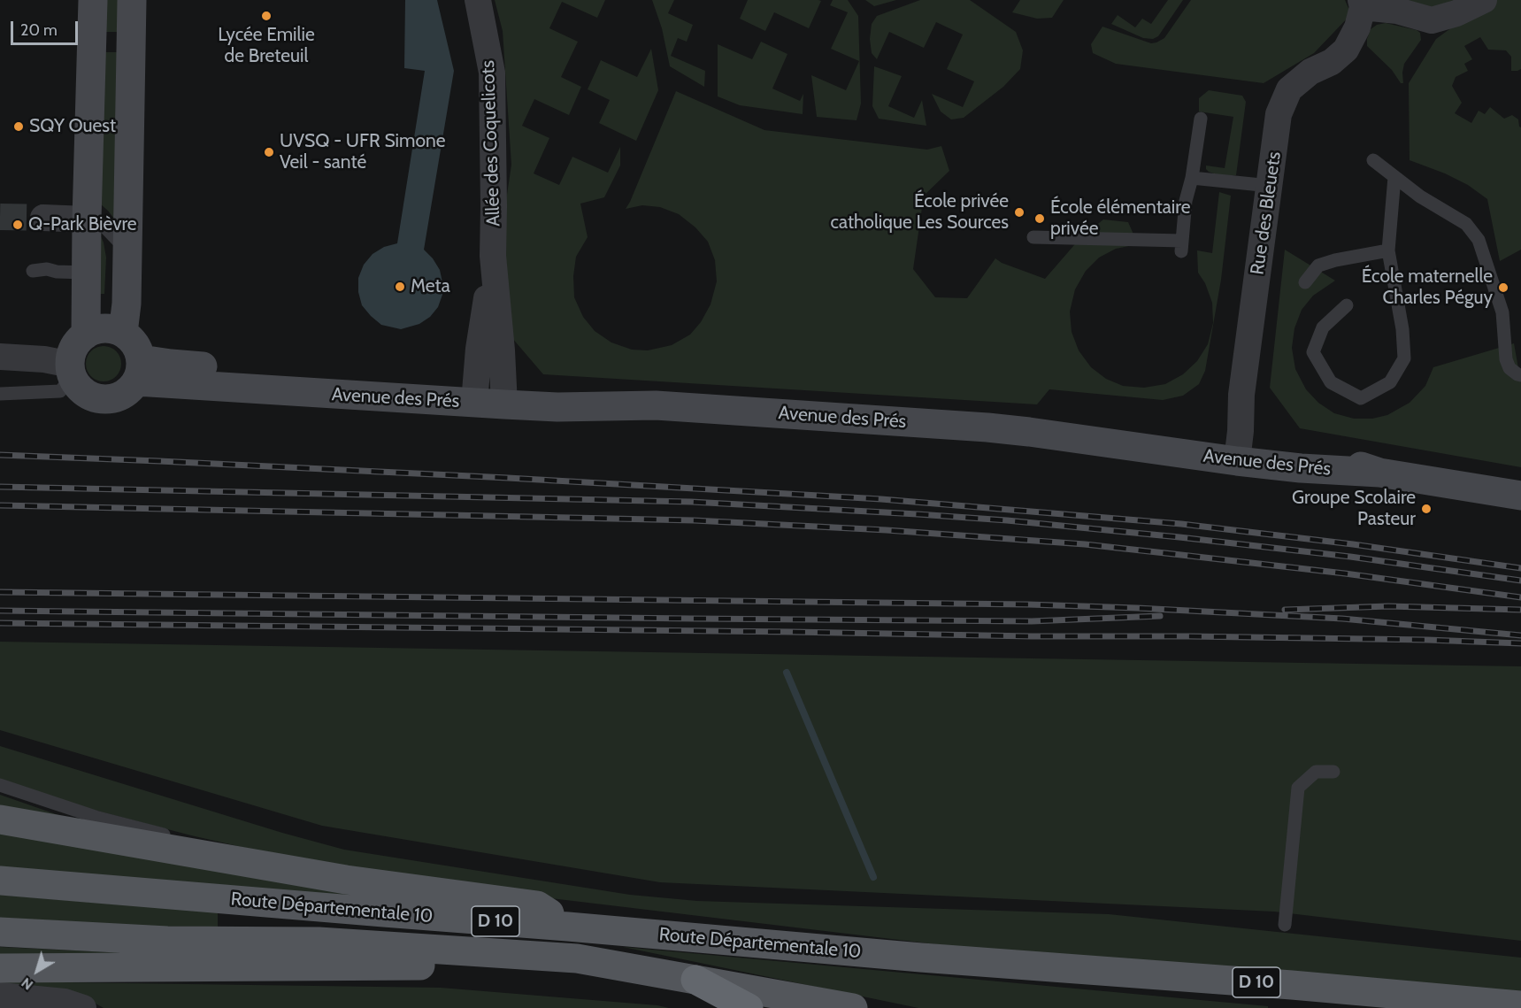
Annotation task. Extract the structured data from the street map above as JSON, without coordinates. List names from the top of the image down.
{
  "streets": {
    "main road": ["Avenue des Prés", "Route Départementale 10", "D 10"],
    "street": ["Allée des Coquelicots", "Rue des Bleuets"]
  },
  "crossings": [
    ["Rue des Bleuets", "Avenue des Prés"],
    ["Route Départementale 10", "D 10"]
  ],
  "places": [
    "Lycée Emilie de Breteuil",
    "SQY Ouest",
    "UVSQ - UFR Simone Veil - santé",
    "École privée catholique Les Sources",
    "École élémentaire privée",
    "Q-Park Bièvre",
    "Meta",
    "École maternelle Charles Péguy",
    "Groupe Scolaire Pasteur"
  ],
  "scale_bar": "20 m",
  "north": "bottom left"
}
